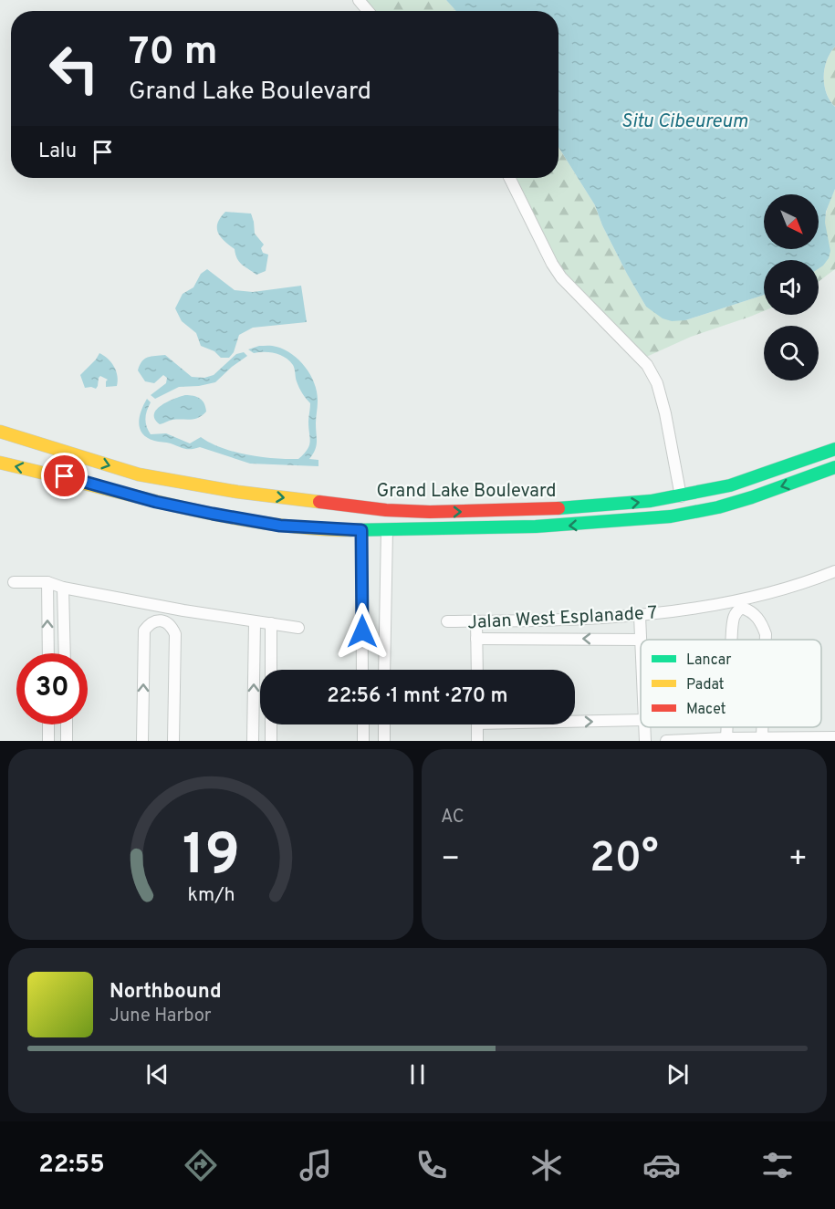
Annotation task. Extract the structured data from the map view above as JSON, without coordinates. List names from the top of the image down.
{
  "streets": {
    "street": ["Grand Lake Boulevard", "Jalan West Esplanade 7"]
  },
  "water": ["Situ Cibeureum"],
  "legend": ["Lancar", "Padat", "Macet"],
  "north": "bottom right",
  "page": {
    "turn": ["70 m", "Grand Lake Boulevard"],
    "then": "Lalu",
    "limit": "30",
    "trip": "22:56 · 1 mnt · 270 m",
    "tile": "AC",
    "heat": ["−", "20°", "+"],
    "song": ["Northbound", "June Harbor"],
    "tabs": "22:55",
    "gauge": ["19", "km/h"]
  }
}
